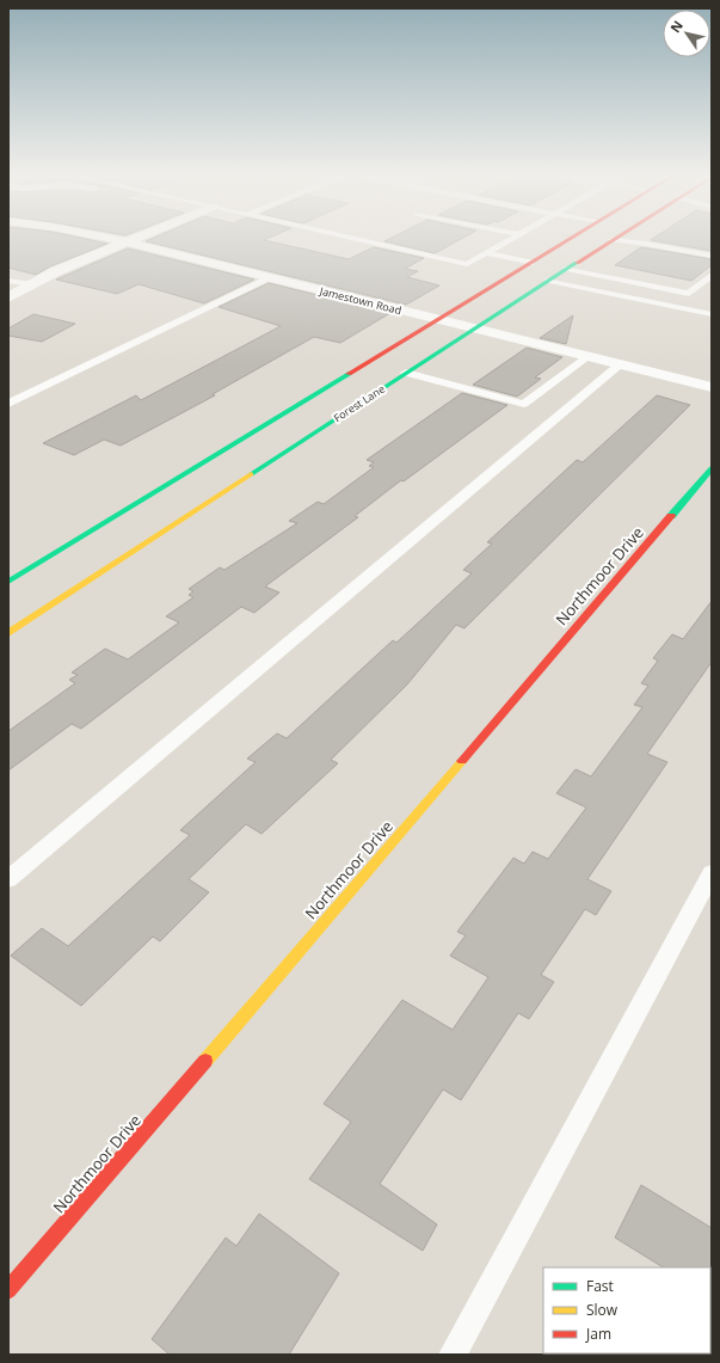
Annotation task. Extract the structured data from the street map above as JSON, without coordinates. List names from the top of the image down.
{
  "streets": {
    "main road": ["Forest Lane", "Northmoor Drive"],
    "street": ["Jamestown Road"]
  },
  "crossings": [
    ["Jamestown Road", "Forest Lane"]
  ],
  "legend": ["Fast", "Slow", "Jam"],
  "north": "top left"
}
